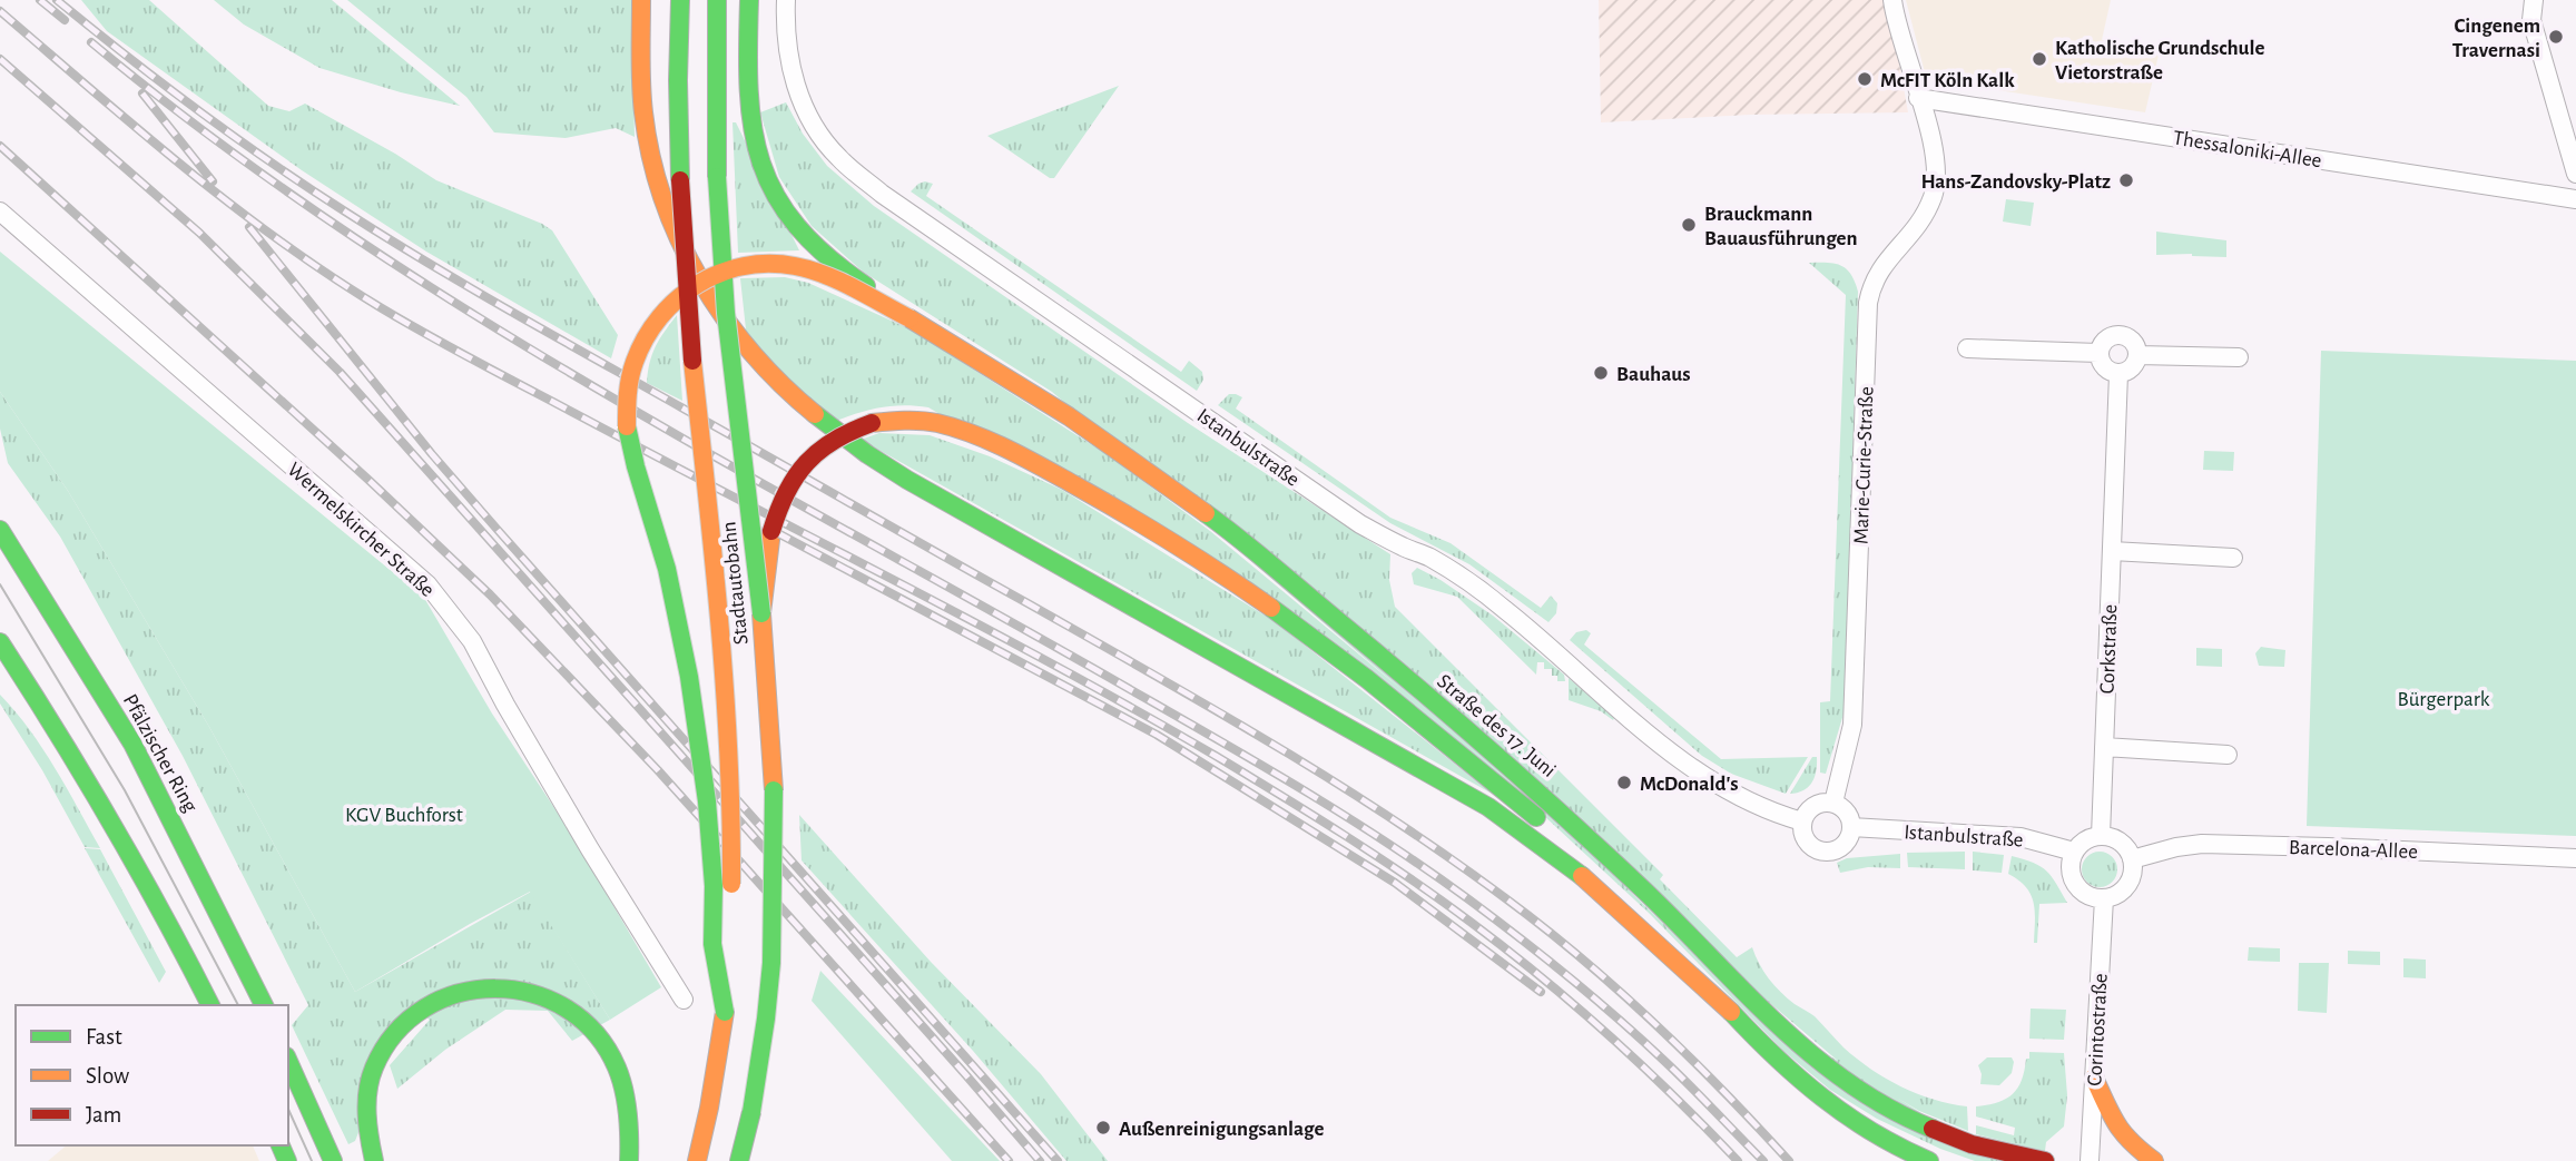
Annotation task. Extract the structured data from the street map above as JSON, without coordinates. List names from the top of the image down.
{
  "streets": {
    "main road": ["Stadtautobahn", "Straße des 17. Juni", "Pfälzischer Ring"],
    "street": [
      "Thessaloniki-Allee",
      "Istanbulstraße",
      "Marie-Curie-Straße",
      "Wermelskircher Straße",
      "Corkstraße",
      "Barcelona-Allee",
      "Corintostraße"
    ]
  },
  "crossings": [
    ["Thessaloniki-Allee", "Marie-Curie-Straße"],
    ["Istanbulstraße", "Marie-Curie-Straße"],
    ["Istanbulstraße", "Corkstraße"],
    ["Istanbulstraße", "Barcelona-Allee"],
    ["Istanbulstraße", "Corintostraße"],
    ["Corkstraße", "Barcelona-Allee"],
    ["Corkstraße", "Corintostraße"],
    ["Barcelona-Allee", "Corintostraße"]
  ],
  "parks": ["Bürgerpark", "KGV Buchforst"],
  "places": [
    "Cingenem Travernasi",
    "Katholische Grundschule Vietorstraße",
    "McFIT Köln Kalk",
    "Hans-Zandovsky-Platz",
    "Brauckmann Bauausführungen",
    "Bauhaus",
    "McDonald's",
    "Außenreinigungsanlage"
  ],
  "legend": ["Fast", "Slow", "Jam"]
}
